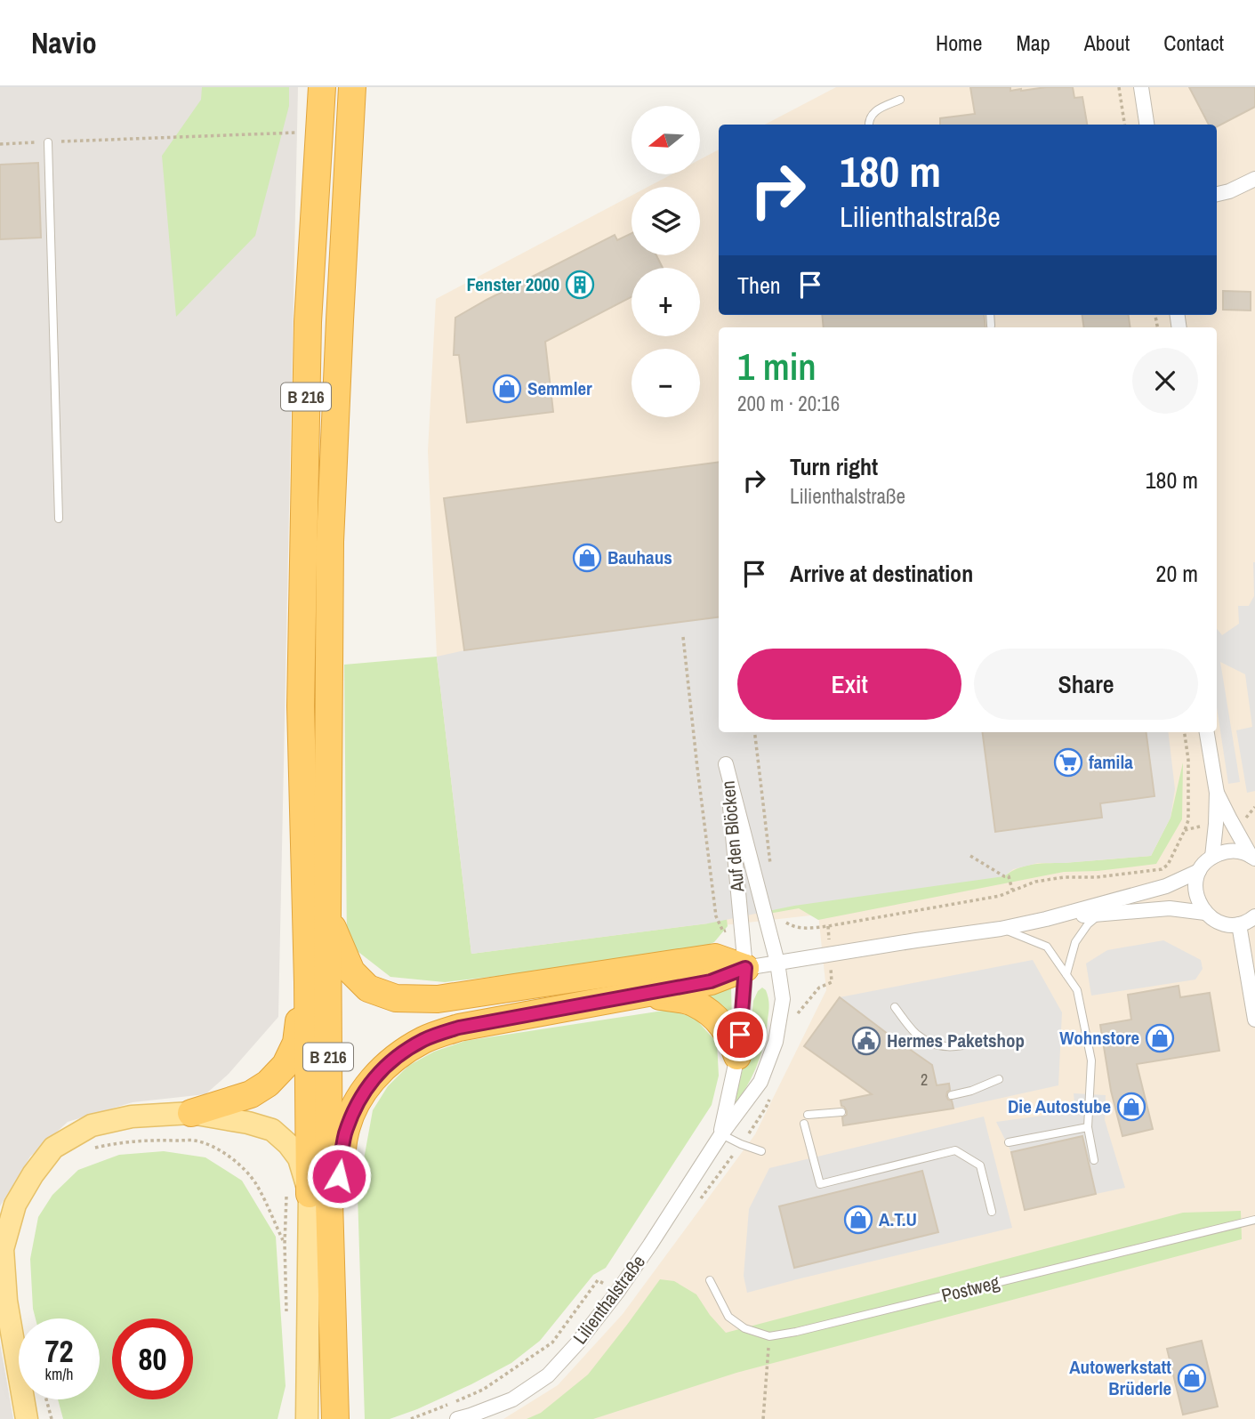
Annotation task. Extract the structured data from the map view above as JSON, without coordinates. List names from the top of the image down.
{
  "streets": {
    "highway": ["B 216"],
    "street": ["Auf den Blöcken", "Lilienthalstraße"],
    "lane": ["Postweg"]
  },
  "crossings": [
    ["Auf den Blöcken", "Lilienthalstraße"]
  ],
  "places": {
    "building": ["Fenster 2000"],
    "shop": [
      "Semmler",
      "Bauhaus",
      "Wohnstore",
      "Die Autostube",
      "A.T.U",
      "Autowerkstatt Brüderle"
    ],
    "supermarket": ["famila"],
    "public building": ["Hermes Paketshop"]
  },
  "house_numbers": ["2"],
  "north": "left",
  "page": {
    "header": "Navio",
    "nav": [
      "Home",
      "Map",
      "About",
      "Contact"
    ],
    "map_buttons": ["+", "−"],
    "turn": ["180 m", "Lilienthalstraße"],
    "then": "Then",
    "heading": ["1 min", "200 m · 20:16"],
    "list": [
      {
        "name": "Turn right",
        "note": "Lilienthalstraße",
        "value": "180 m"
      },
      {
        "name": "Arrive at destination",
        "value": "20 m"
      }
    ],
    "buttons": ["Exit", "Share"],
    "speed": "72 km/h",
    "limit": "80"
  }
}
